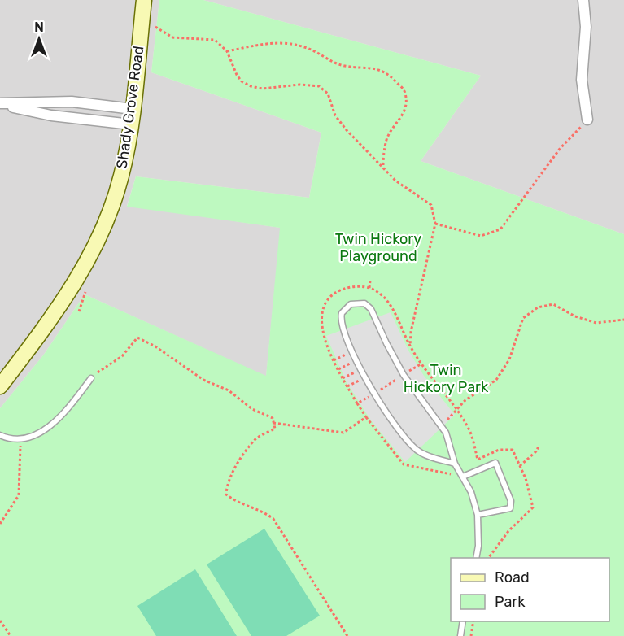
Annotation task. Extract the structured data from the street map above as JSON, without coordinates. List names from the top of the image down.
{
  "streets": {
    "main road": ["Shady Grove Road"]
  },
  "parks": ["Twin Hickory Playground", "Twin Hickory Park"],
  "legend": ["Road", "Park"],
  "north": "top"
}
